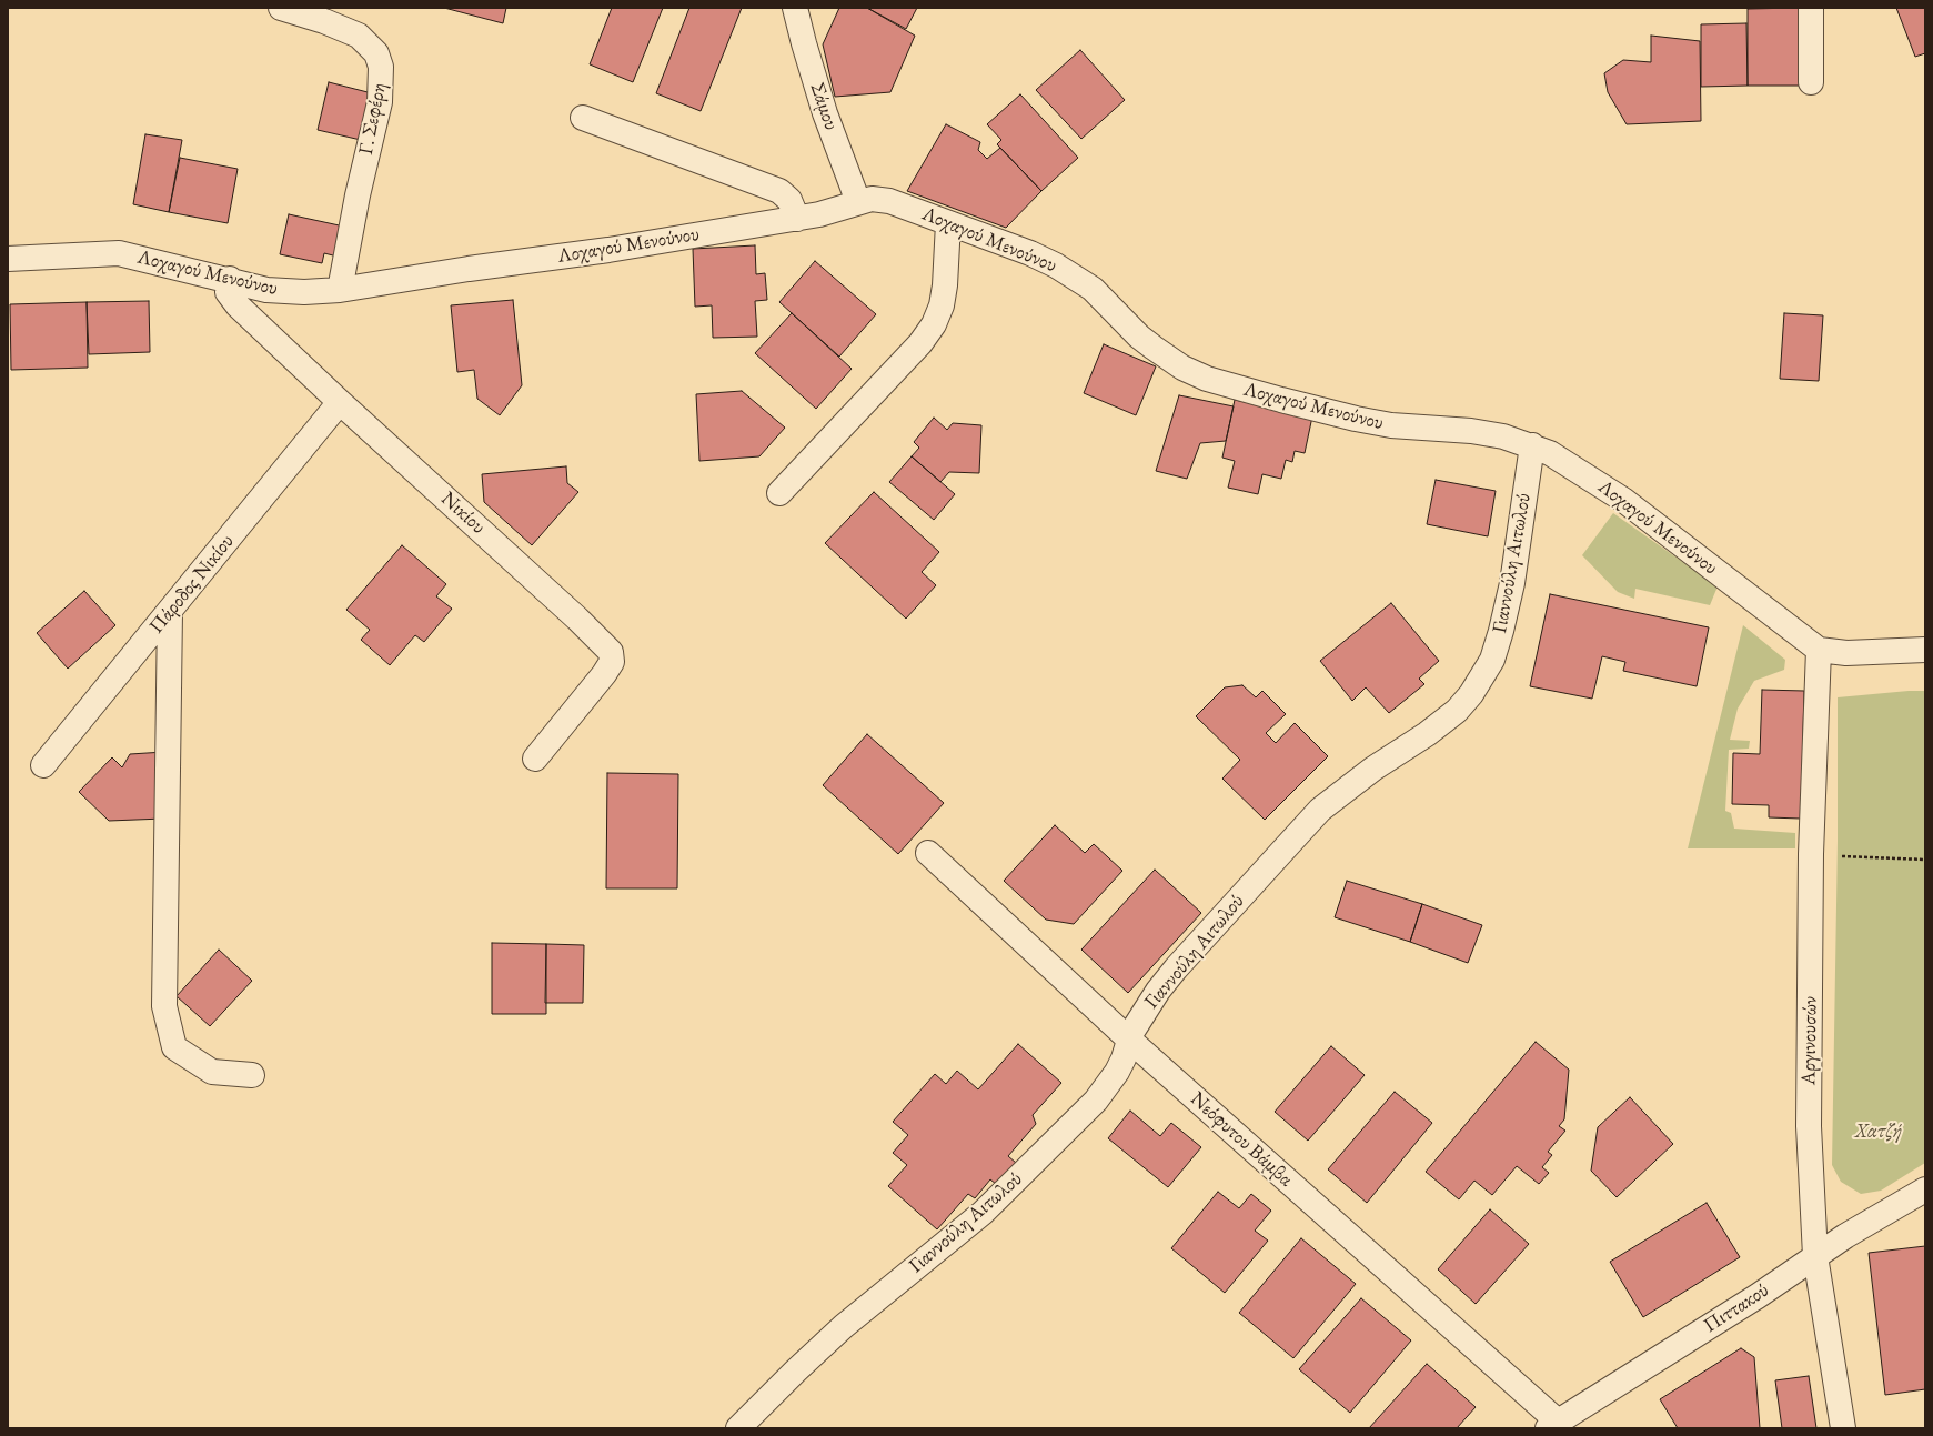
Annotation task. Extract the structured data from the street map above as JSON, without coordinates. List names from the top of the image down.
{
  "streets": {
    "street": [
      "Σάμου",
      "Γ. Σεφέρη",
      "Λοχαγού Μενούνου",
      "Νικίου",
      "Γιαννούλη Αιτωλού",
      "Πάροδος Νικίου",
      "Αργινουσών",
      "Νεόφυτου Βάμβα",
      "Πιττακού"
    ]
  },
  "crossings": [
    ["Σάμου", "Λοχαγού Μενούνου"],
    ["Γ. Σεφέρη", "Λοχαγού Μενούνου"],
    ["Λοχαγού Μενούνου", "Νικίου"],
    ["Λοχαγού Μενούνου", "Γιαννούλη Αιτωλού"],
    ["Λοχαγού Μενούνου", "Αργινουσών"],
    ["Νικίου", "Πάροδος Νικίου"],
    ["Γιαννούλη Αιτωλού", "Νεόφυτου Βάμβα"],
    ["Αργινουσών", "Πιττακού"],
    ["Νεόφυτου Βάμβα", "Πιττακού"]
  ],
  "parks": ["Χατζή"]
}
